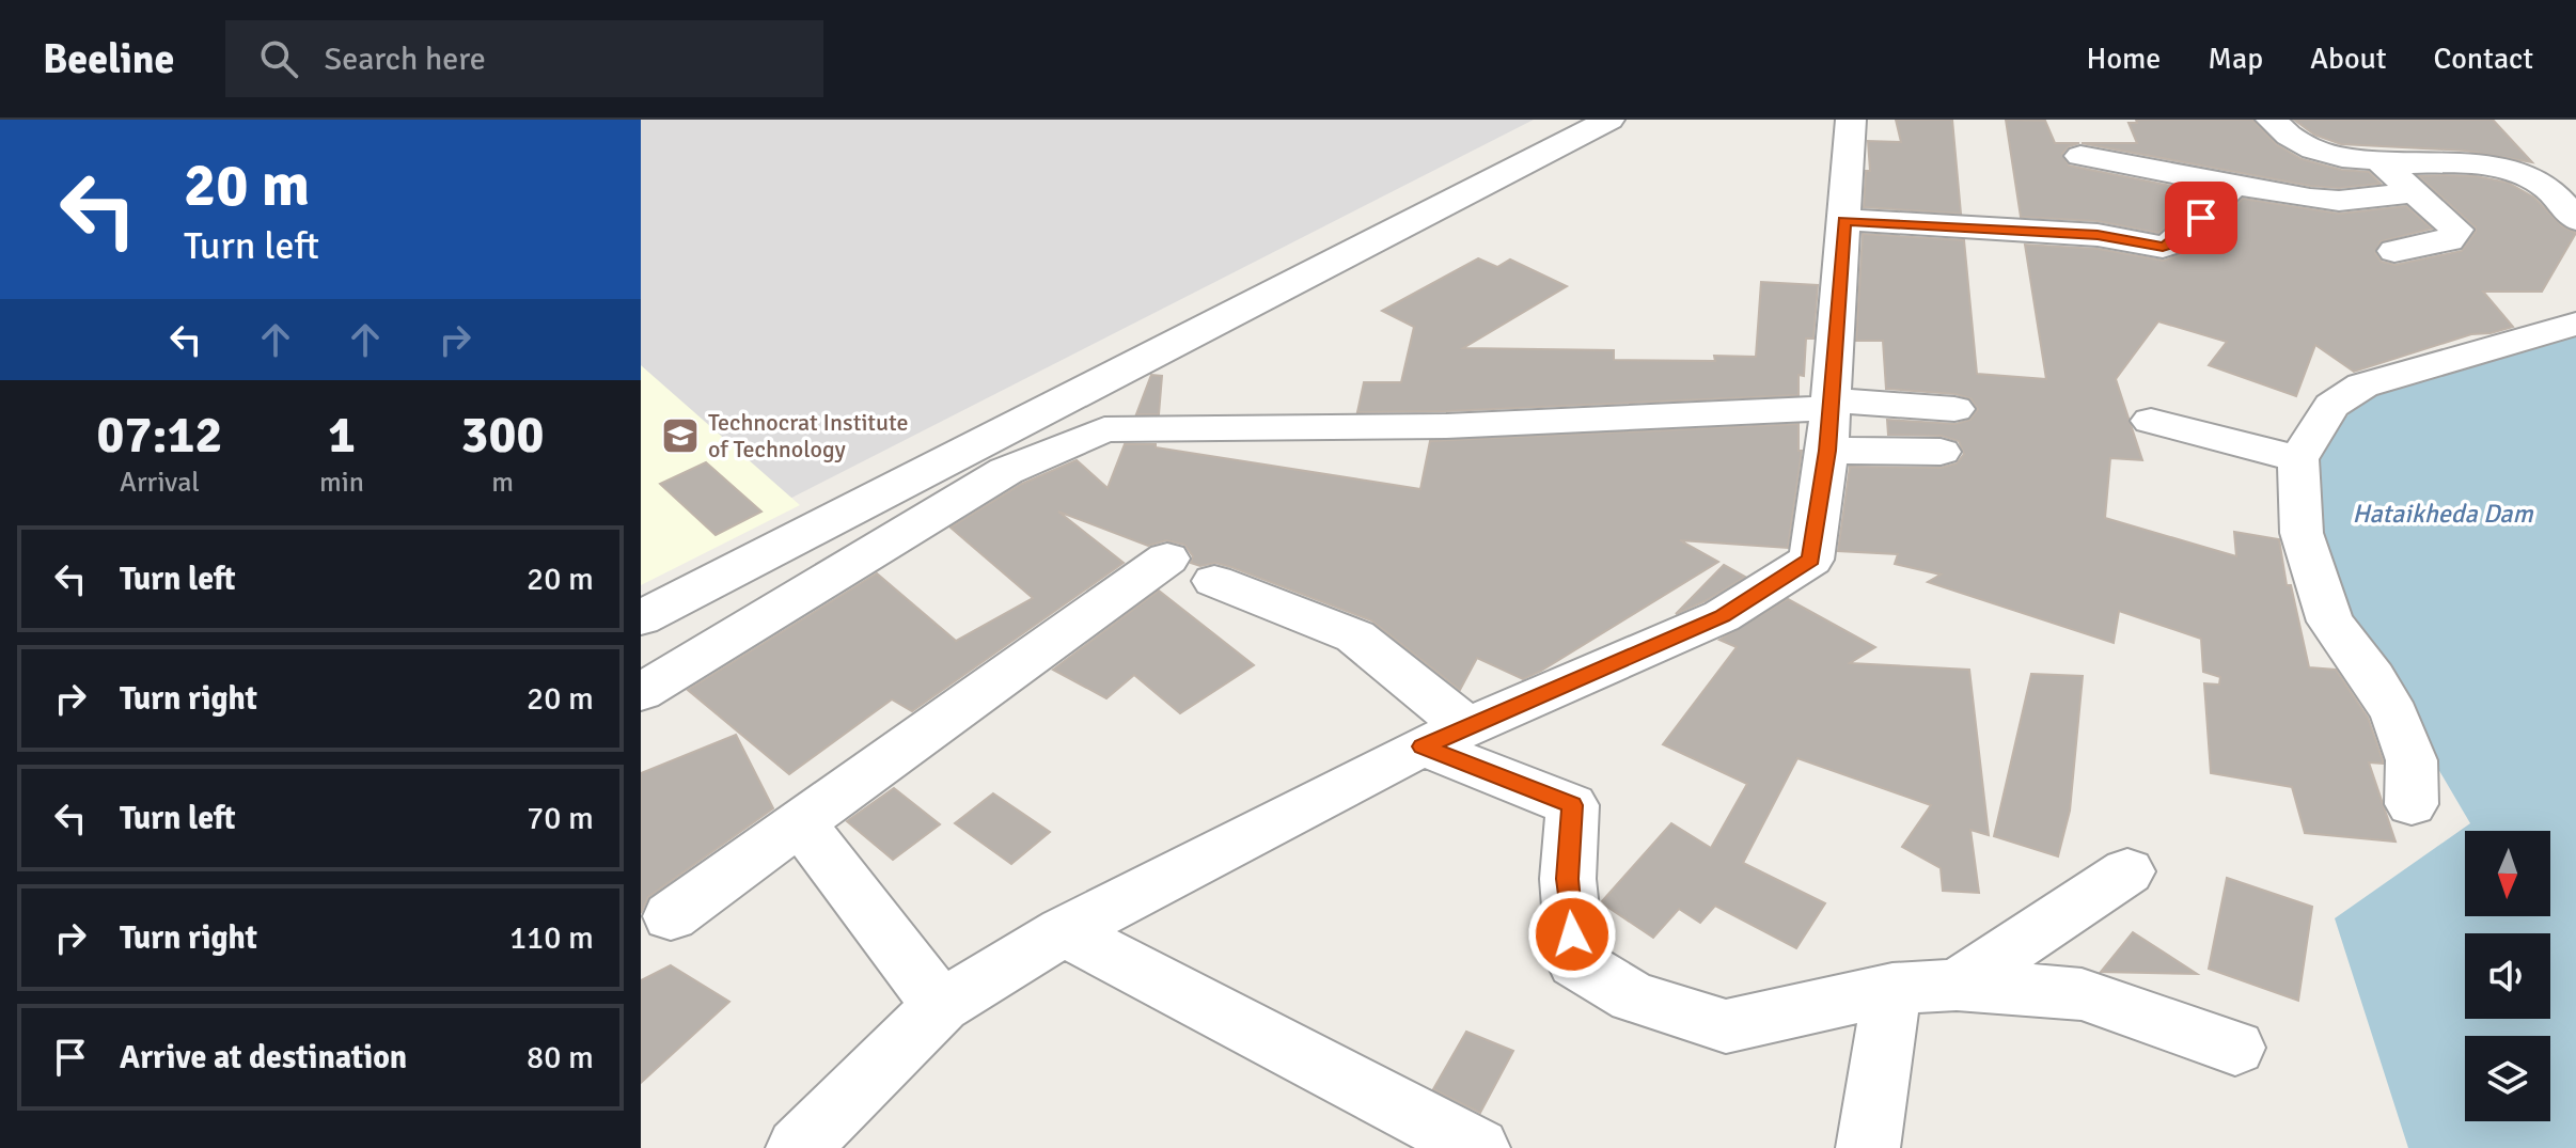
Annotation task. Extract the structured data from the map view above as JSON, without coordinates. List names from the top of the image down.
{
  "water": ["Hataikheda Dam"],
  "places": {
    "school or university": ["Technocrat Institute of Technology"]
  },
  "north": "bottom",
  "page": {
    "header": "Beeline",
    "search": "Search here",
    "nav": [
      "Home",
      "Map",
      "About",
      "Contact"
    ],
    "turn": ["20 m", "Turn left"],
    "eta": [
      "07:12",
      "Arrival",
      "1",
      "min",
      "300",
      "m"
    ],
    "list": [
      {
        "name": "Turn left",
        "value": "20 m"
      },
      {
        "name": "Turn right",
        "value": "20 m"
      },
      {
        "name": "Turn left",
        "value": "70 m"
      },
      {
        "name": "Turn right",
        "value": "110 m"
      },
      {
        "name": "Arrive at destination",
        "value": "80 m"
      }
    ]
  }
}
